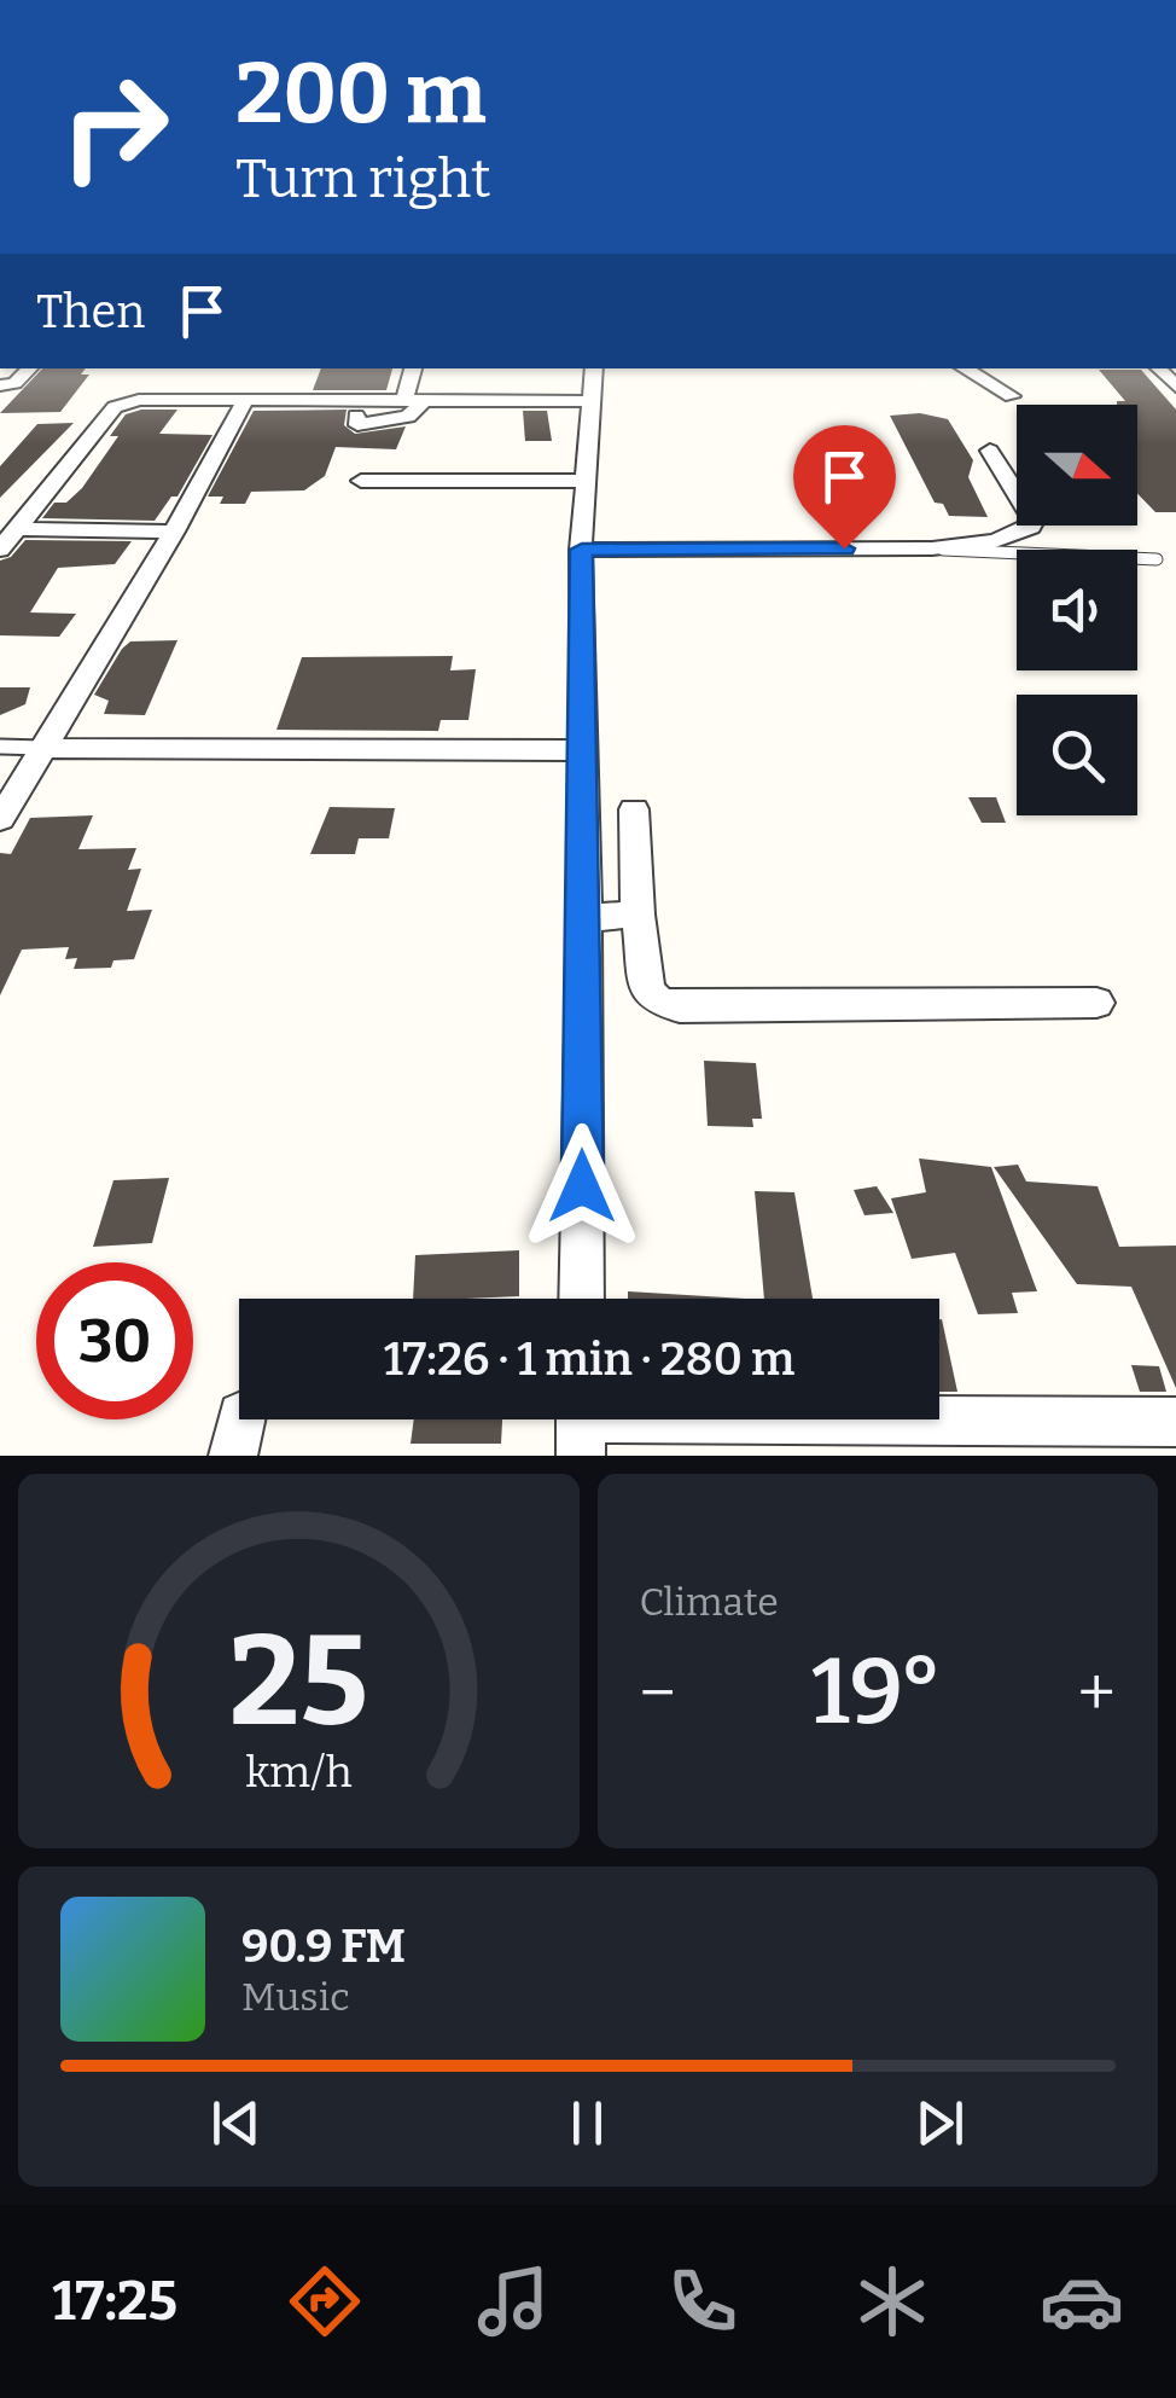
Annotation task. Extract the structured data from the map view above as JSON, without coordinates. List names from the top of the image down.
{
  "north": "right",
  "page": {
    "turn": ["200 m", "Turn right"],
    "then": "Then",
    "limit": "30",
    "trip": "17:26 · 1 min · 280 m",
    "tile": "Climate",
    "heat": ["−", "19°", "+"],
    "song": ["90.9 FM", "Music"],
    "tabs": "17:25",
    "gauge": ["25", "km/h"]
  }
}
